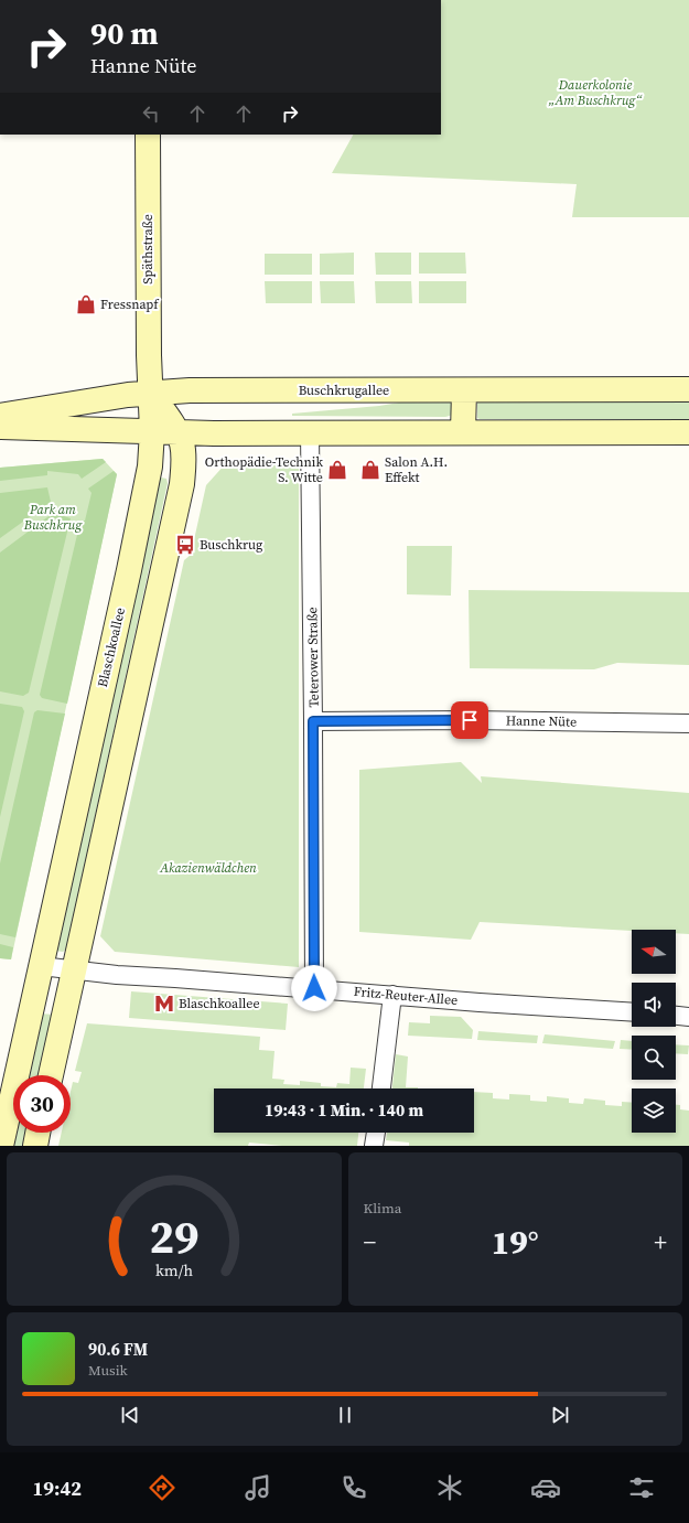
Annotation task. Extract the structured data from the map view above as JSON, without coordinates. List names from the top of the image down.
{
  "streets": {
    "main road": ["Späthstraße", "Buschkrugallee", "Blaschkoallee"],
    "street": ["Teterower Straße", "Hanne Nüte", "Fritz-Reuter-Allee"]
  },
  "crossings": [
    ["Späthstraße", "Buschkrugallee"],
    ["Späthstraße", "Blaschkoallee"],
    ["Blaschkoallee", "Fritz-Reuter-Allee"],
    ["Teterower Straße", "Hanne Nüte"],
    ["Teterower Straße", "Fritz-Reuter-Allee"]
  ],
  "parks": ["Dauerkolonie „Am Buschkrug“", "Park am Buschkrug", "Akazienwäldchen"],
  "places": {
    "shop": ["Fressnapf", "Orthopädie-Technik S. Witte", "Salon A.H. Effekt"],
    "bus stop": ["Buschkrug"],
    "metro station": ["Blaschkoallee"]
  },
  "north": "left",
  "page": {
    "turn": ["90 m", "Hanne Nüte"],
    "limit": "30",
    "trip": "19:43 · 1 Min. · 140 m",
    "tile": "Klima",
    "heat": ["−", "19°", "+"],
    "song": ["90.6 FM", "Musik"],
    "tabs": "19:42",
    "gauge": ["29", "km/h"]
  }
}
